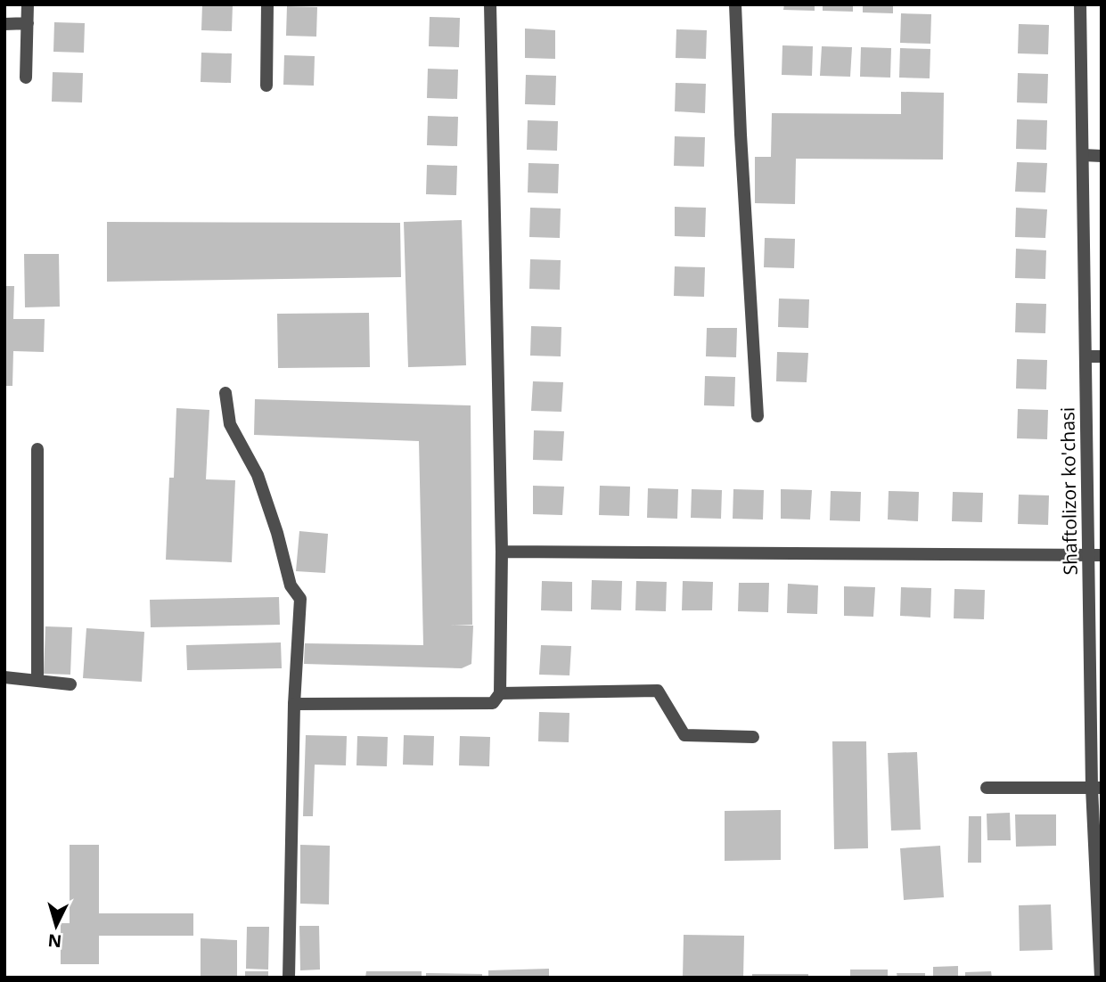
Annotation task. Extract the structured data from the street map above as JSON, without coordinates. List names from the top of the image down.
{
  "streets": {
    "street": ["Shaftolizor ko'chasi"]
  },
  "north": "bottom"
}
